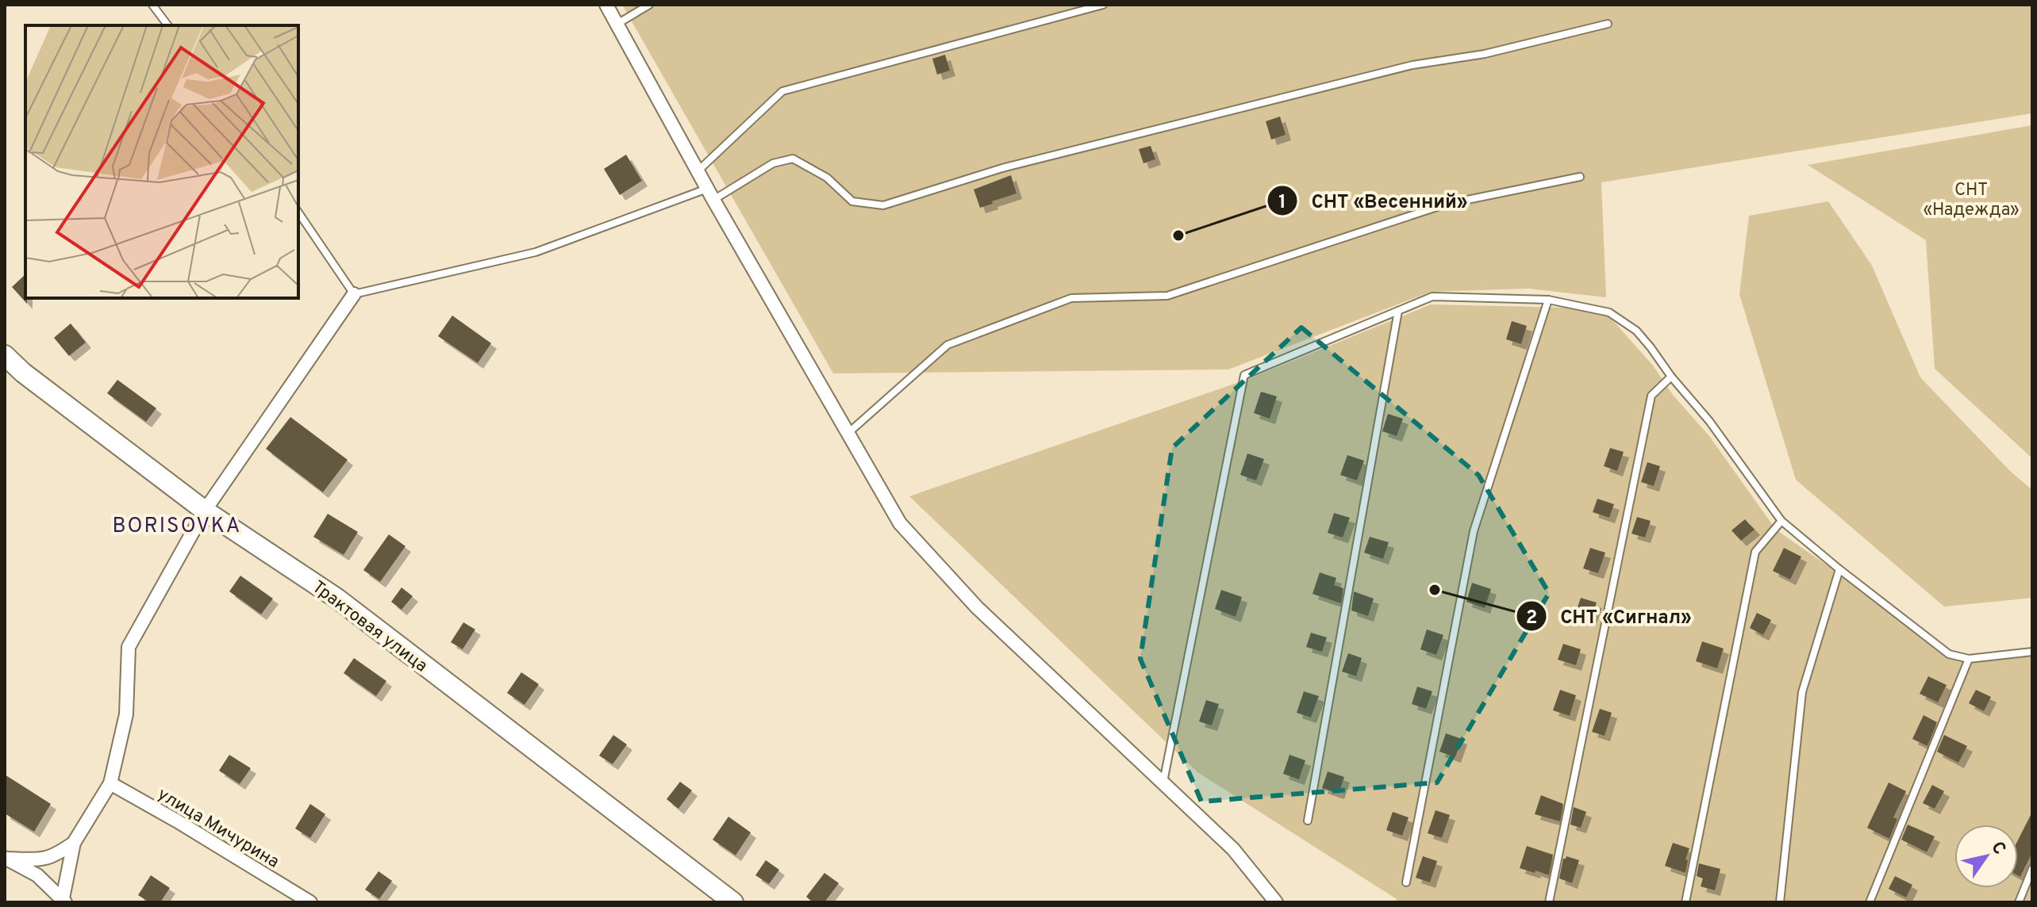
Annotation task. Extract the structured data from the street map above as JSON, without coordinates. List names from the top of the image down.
{
  "streets": {
    "main road": ["Трактовая улица"],
    "street": ["улица Мичурина"]
  },
  "districts": ["BORISOVKA"],
  "parks": ["СНТ «Надежда»"],
  "places": ["СНТ «Весенний»", "СНТ «Сигнал»"],
  "north": "top right"
}
